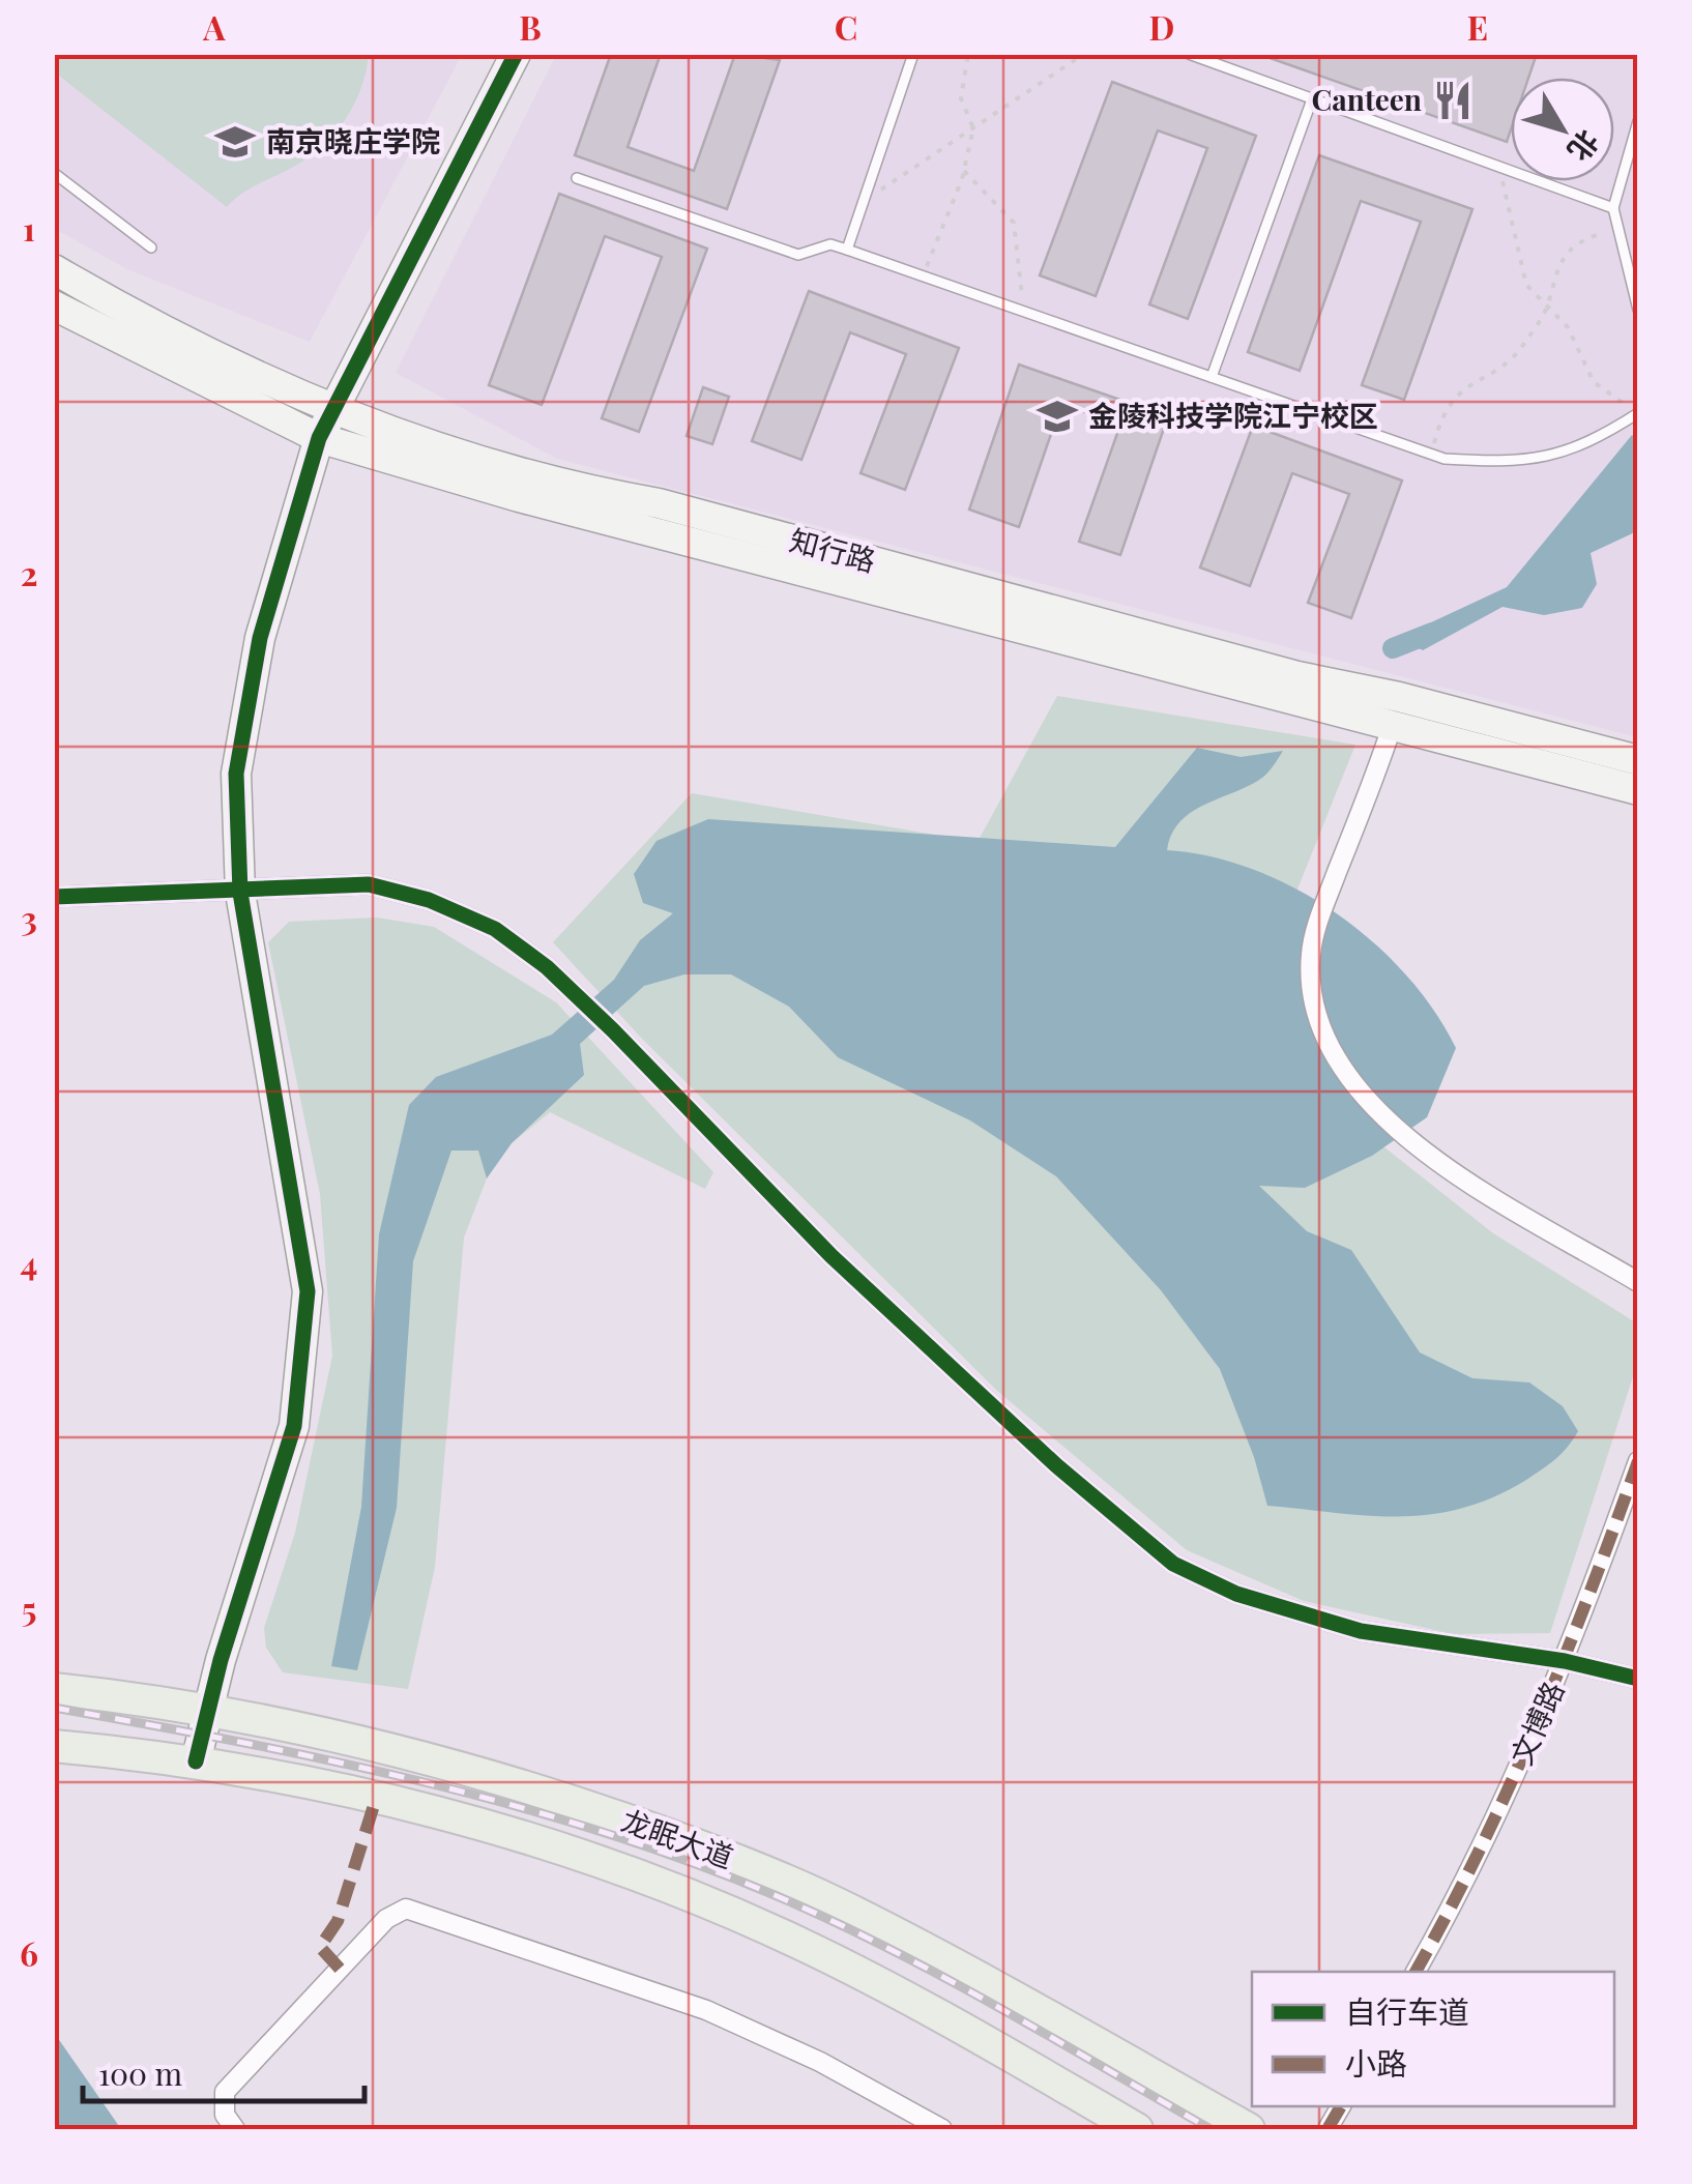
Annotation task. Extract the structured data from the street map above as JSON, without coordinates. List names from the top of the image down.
{
  "streets": {
    "main road": ["龙眠大道"],
    "street": ["知行路", "文博路"]
  },
  "places": {
    "restaurant": ["Canteen"],
    "school or university": ["南京晓庄学院", "金陵科技学院江宁校区"]
  },
  "legend": ["自行车道", "小路"],
  "scale_bar": "100 m",
  "north": "bottom right",
  "grid": {
    "columns": [
      "A",
      "B",
      "C",
      "D",
      "E"
    ],
    "rows": [
      "1",
      "2",
      "3",
      "4",
      "5",
      "6"
    ]
  }
}
